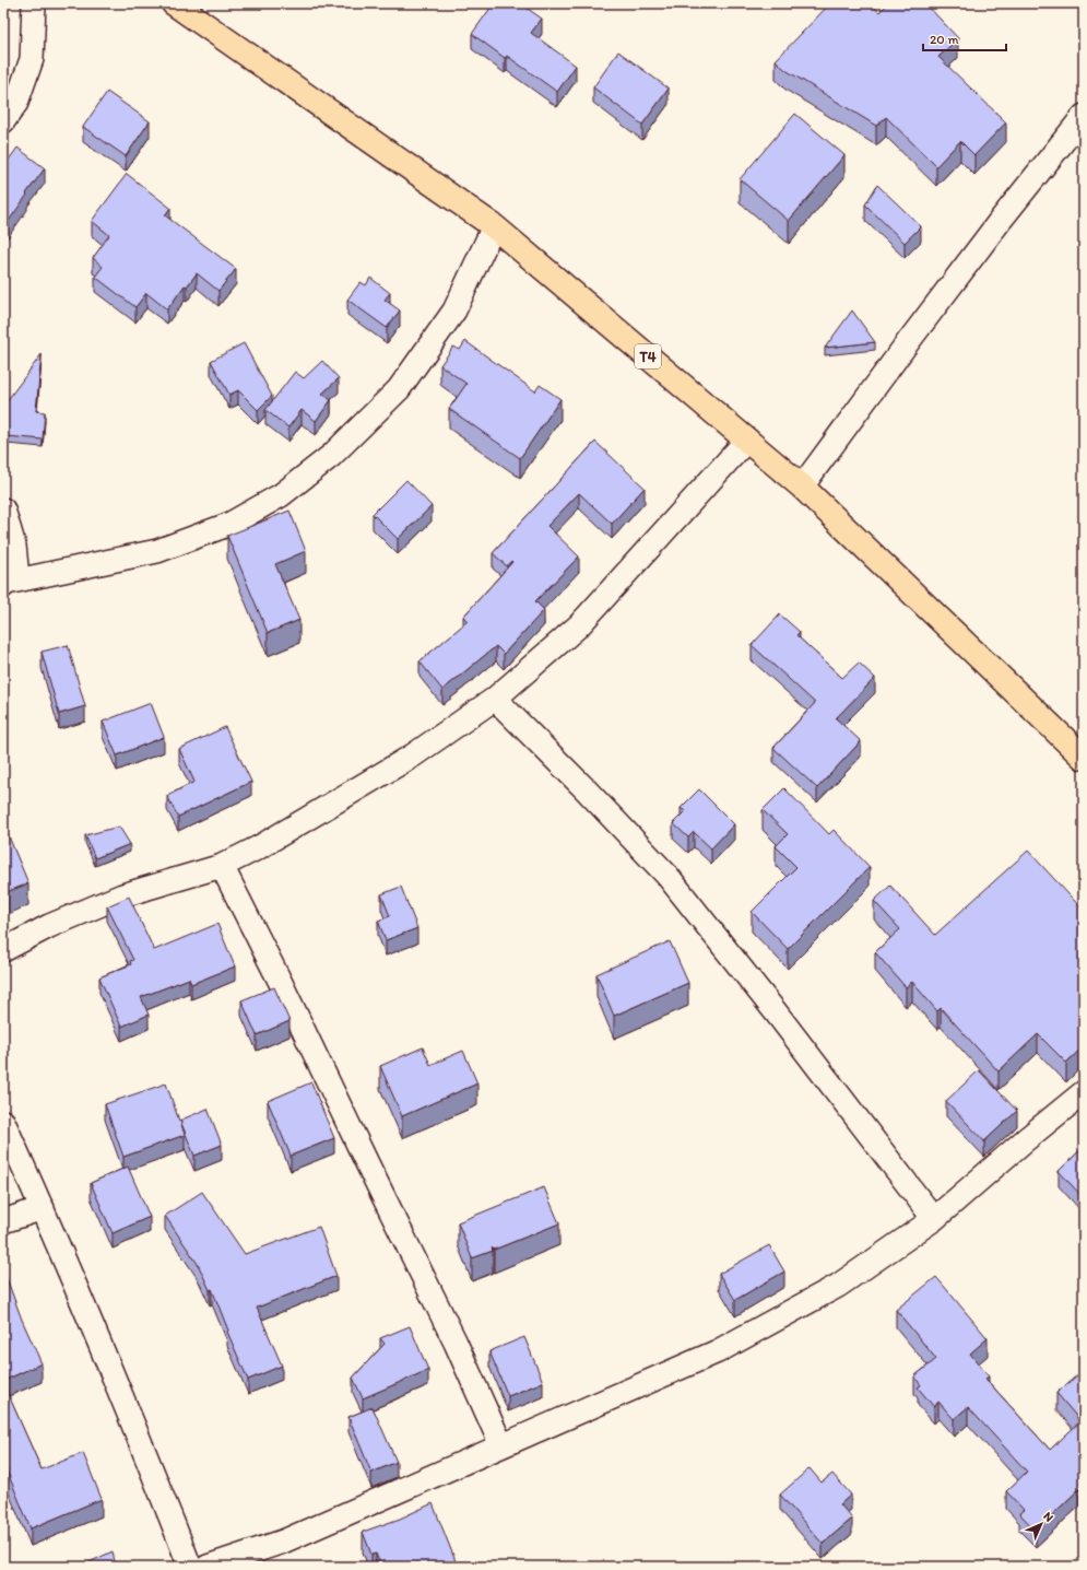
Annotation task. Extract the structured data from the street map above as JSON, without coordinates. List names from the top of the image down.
{
  "streets": {
    "highway": ["T4"]
  },
  "scale_bar": "20 m",
  "north": "top right"
}
